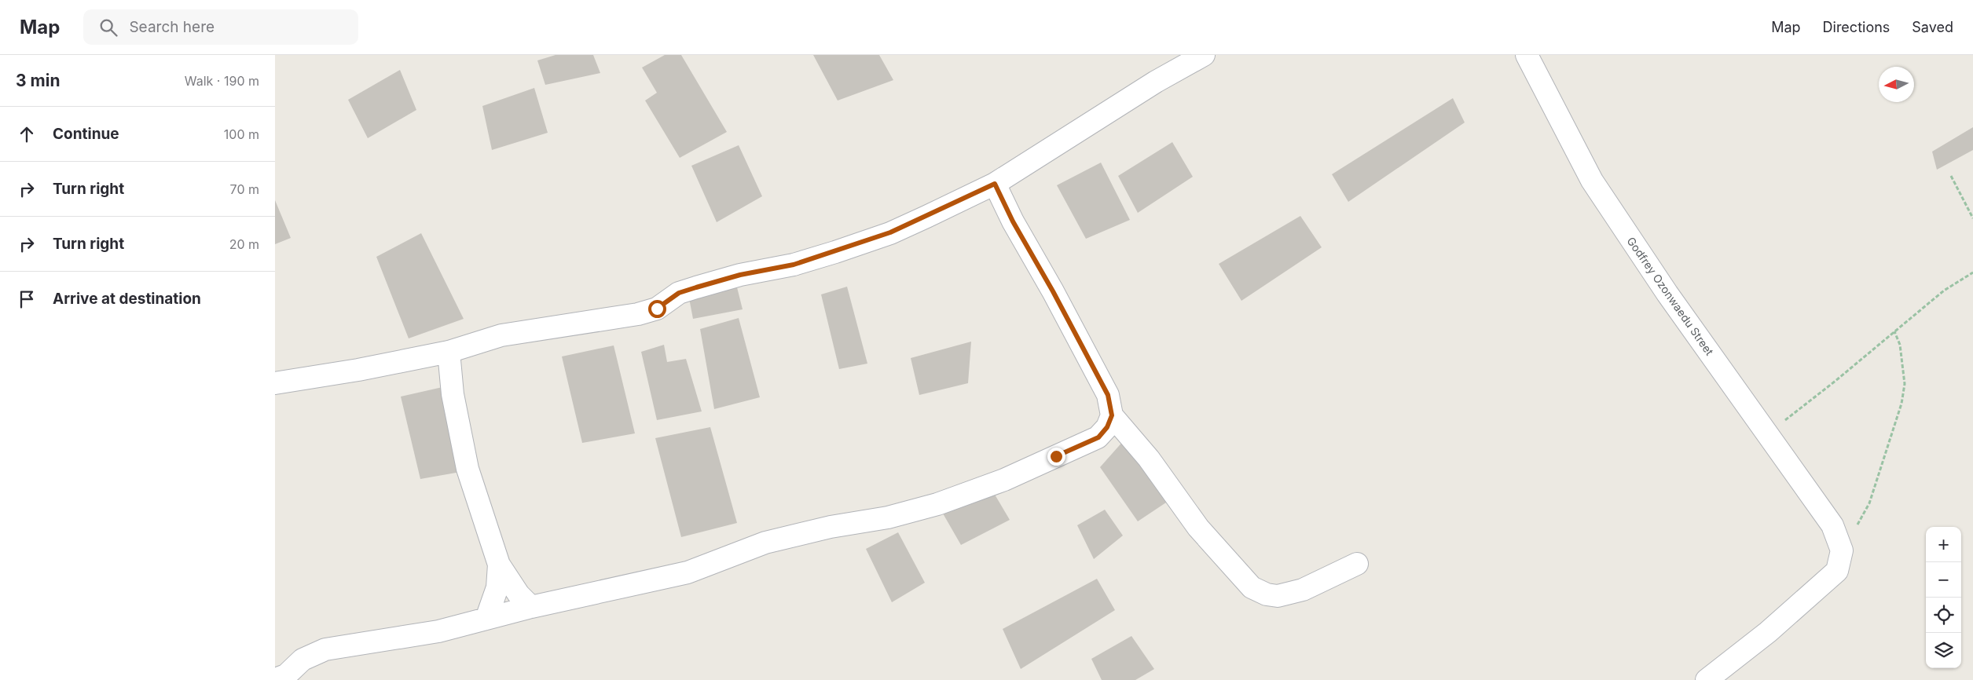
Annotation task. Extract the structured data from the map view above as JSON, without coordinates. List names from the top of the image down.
{
  "streets": {
    "street": ["Godfrey Ozonwaedu Street"]
  },
  "north": "left",
  "page": {
    "header": "Map",
    "search": "Search here",
    "nav": ["Map", "Directions", "Saved"],
    "heading": ["3 min", "Walk · 190 m"],
    "list": [
      ["Continue", "100 m"],
      ["Turn right", "70 m"],
      ["Turn right", "20 m"],
      "Arrive at destination"
    ],
    "map_buttons": ["+", "−"]
  }
}
